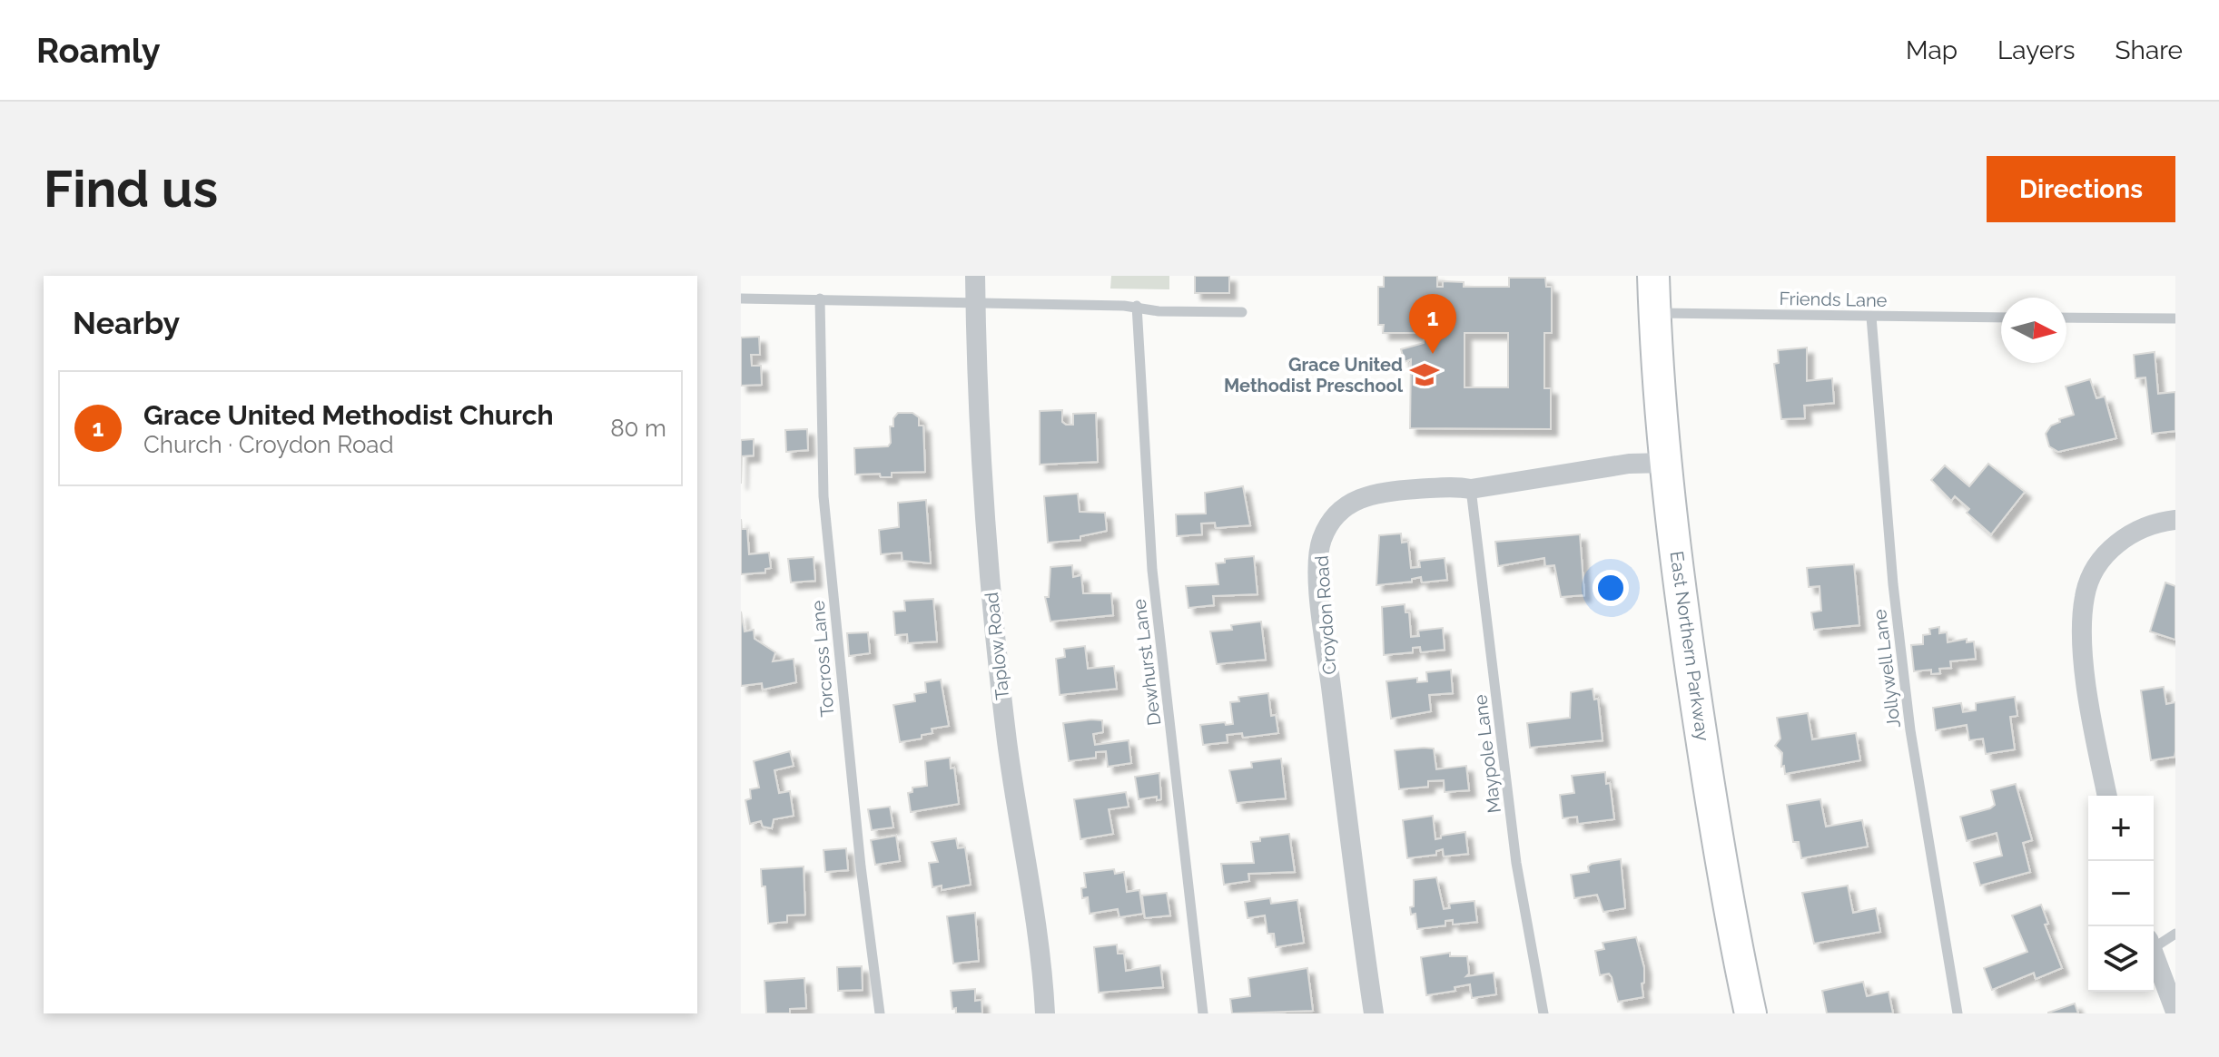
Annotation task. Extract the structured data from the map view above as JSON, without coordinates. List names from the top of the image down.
{
  "streets": {
    "main road": ["East Northern Parkway"],
    "street": ["Croydon Road", "Taplow Road"],
    "lane": [
      "Friends Lane",
      "Torcross Lane",
      "Dewhurst Lane",
      "Jollywell Lane",
      "Maypole Lane"
    ]
  },
  "crossings": [
    ["Friends Lane", "East Northern Parkway"],
    ["Friends Lane", "Jollywell Lane"],
    ["Croydon Road", "East Northern Parkway"],
    ["Croydon Road", "Maypole Lane"]
  ],
  "places": {
    "school or university": ["Grace United Methodist Preschool"]
  },
  "north": "right",
  "page": {
    "header": "Roamly",
    "nav": ["Map", "Layers", "Share"],
    "buttons": "Directions",
    "title": "Find us",
    "heading": "Nearby",
    "pins": "1",
    "list": [
      {
        "mark": "1",
        "name": "Grace United Methodist Church",
        "note": "Church · Croydon Road",
        "value": "80 m"
      }
    ],
    "map_buttons": ["+", "−"]
  }
}
